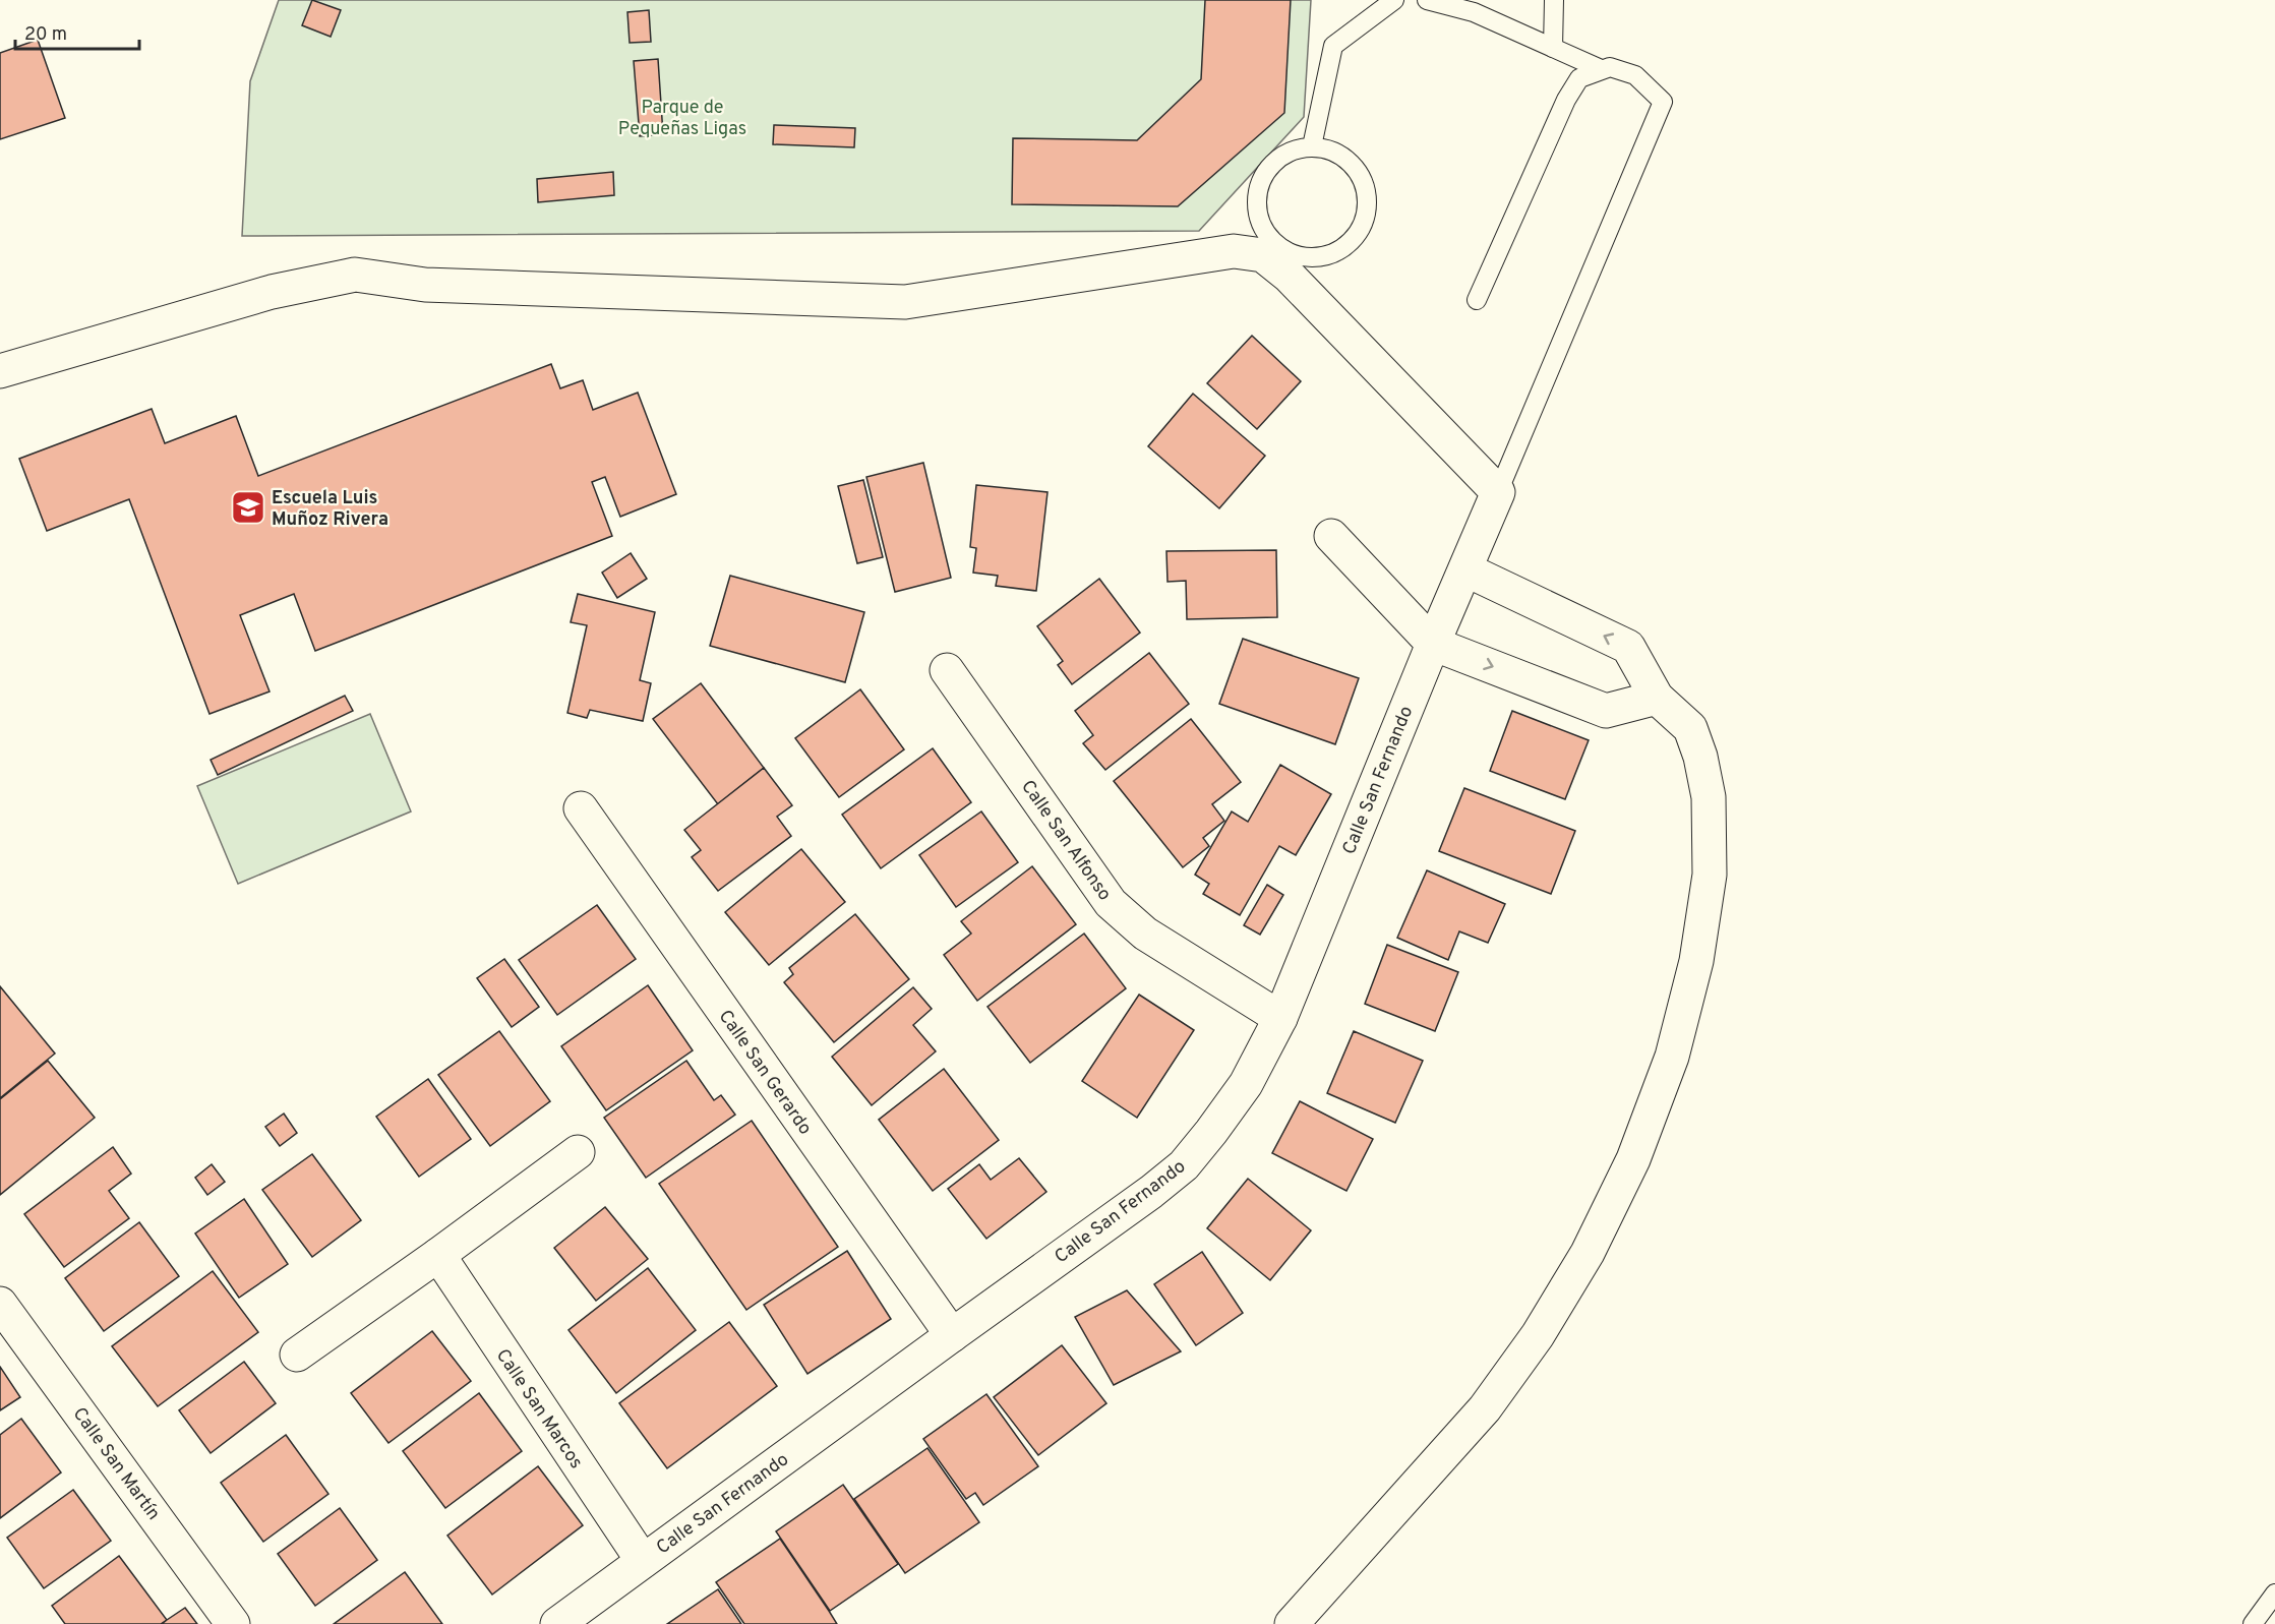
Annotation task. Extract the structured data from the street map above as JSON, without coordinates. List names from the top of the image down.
{
  "streets": {
    "street": [
      "Calle San Fernando",
      "Calle San Alfonso",
      "Calle San Gerardo",
      "Calle San Marcos",
      "Calle San Martín"
    ]
  },
  "crossings": [
    ["Calle San Fernando", "Calle San Alfonso"],
    ["Calle San Fernando", "Calle San Gerardo"],
    ["Calle San Fernando", "Calle San Marcos"]
  ],
  "parks": ["Parque de Pequeñas Ligas"],
  "places": {
    "school or university": ["Escuela Luis Muñoz Rivera"]
  },
  "scale_bar": "20 m"
}
